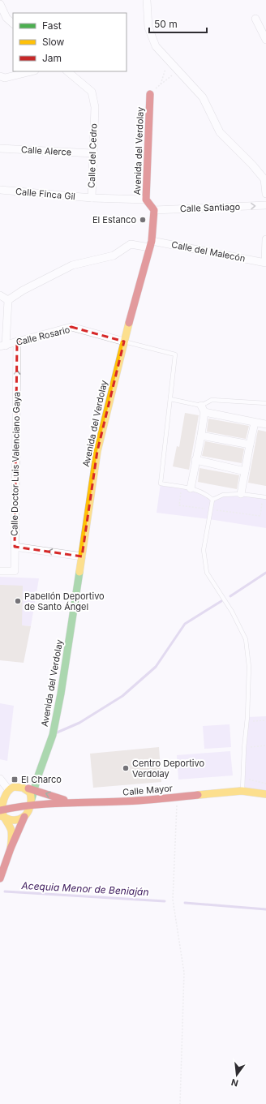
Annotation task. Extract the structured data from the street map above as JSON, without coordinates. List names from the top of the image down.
{
  "streets": {
    "street": [
      "Calle Alerce",
      "Avenida del Verdolay",
      "Calle del Cedro",
      "Calle Finca Gil",
      "Calle Santiago",
      "Calle del Malecón",
      "Calle Rosario",
      "Calle Doctor Luis Valenciano Gaya",
      "Calle Mayor"
    ]
  },
  "crossings": [
    ["Calle Alerce", "Calle del Cedro"],
    ["Avenida del Verdolay", "Calle del Cedro"],
    ["Avenida del Verdolay", "Calle Santiago"],
    ["Avenida del Verdolay", "Calle del Malecón"],
    ["Avenida del Verdolay", "Calle Rosario"],
    ["Avenida del Verdolay", "Calle Mayor"],
    ["Calle del Cedro", "Calle Finca Gil"],
    ["Calle Rosario", "Calle Doctor Luis Valenciano Gaya"]
  ],
  "one_way": ["Calle Santiago", "Calle Doctor Luis Valenciano Gaya"],
  "water": ["Acequia Menor de Beniaján"],
  "places": {
    "other": ["El Estanco", "Pabellón Deportivo de Santo Ángel", "Centro Deportivo Verdolay"],
    "transit": ["El Charco"]
  },
  "legend": ["Fast", "Slow", "Jam"],
  "scale_bar": "50 m",
  "north": "bottom"
}
